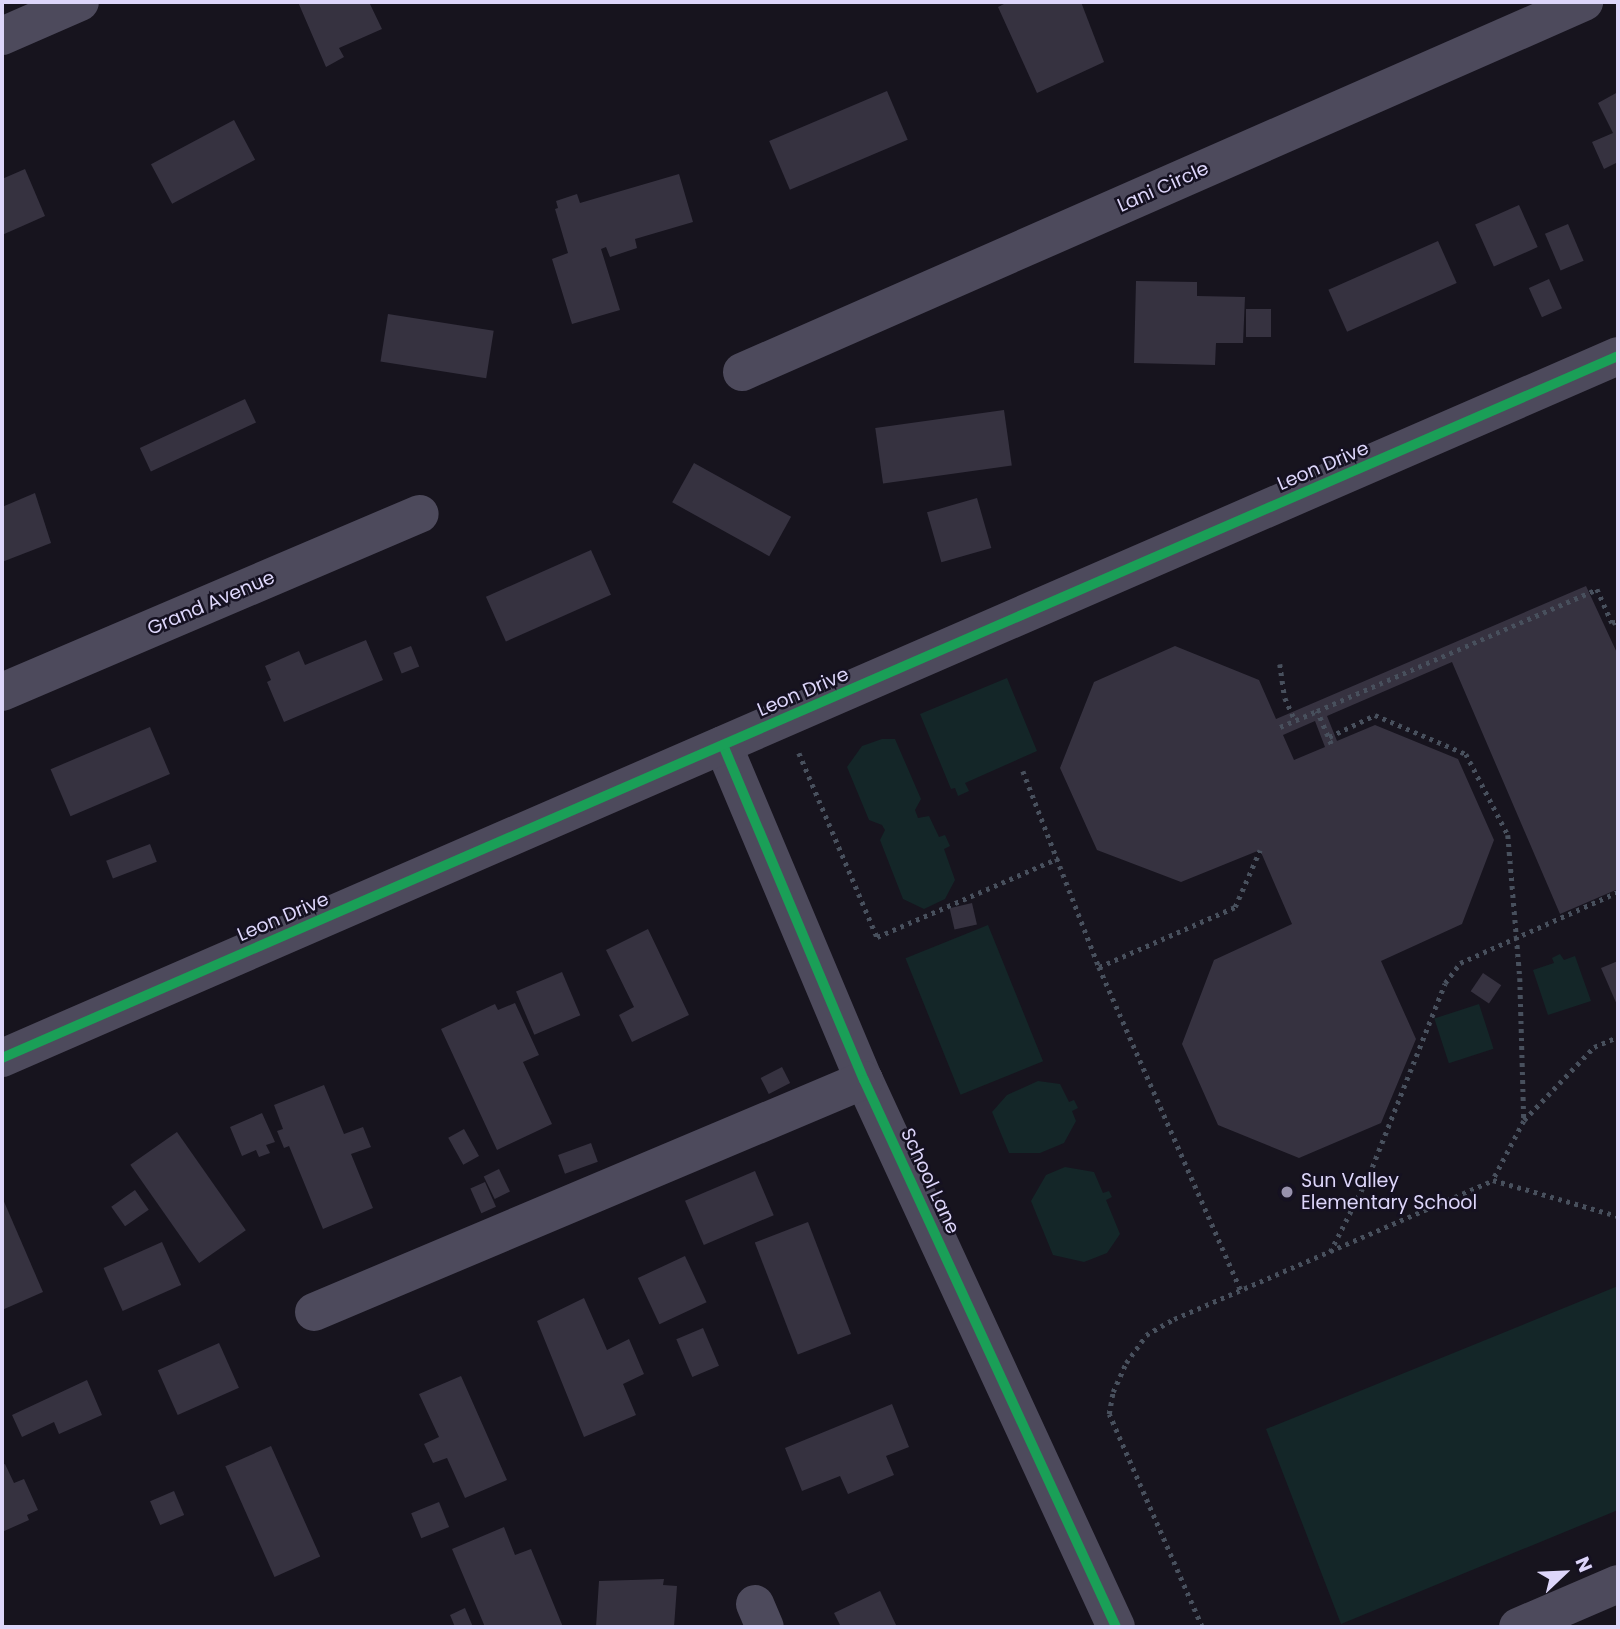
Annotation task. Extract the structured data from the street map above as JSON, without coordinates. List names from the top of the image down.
{
  "streets": {
    "street": [
      "Lani Circle",
      "Leon Drive",
      "Grand Avenue",
      "School Lane"
    ]
  },
  "crossings": [
    ["Leon Drive", "School Lane"]
  ],
  "places": ["Sun Valley Elementary School"],
  "north": "top right"
}
